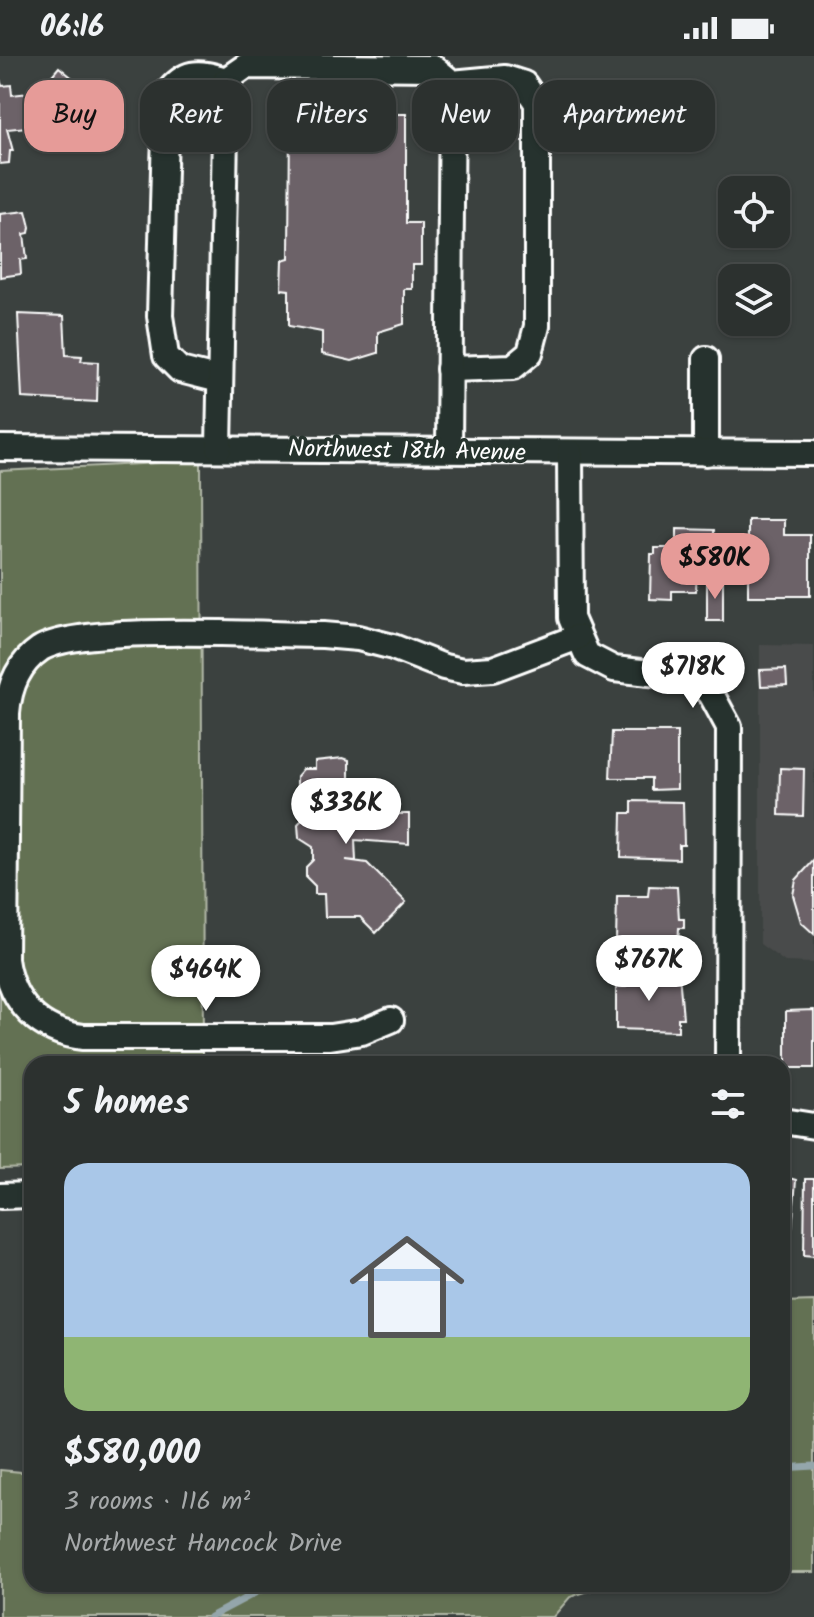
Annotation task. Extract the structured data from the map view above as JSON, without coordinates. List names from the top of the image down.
{
  "streets": {
    "street": ["Northwest 18th Avenue"]
  },
  "page": {
    "status": "06:16",
    "chip": [
      "Buy",
      "Rent",
      "Filters",
      "New",
      "Apartment"
    ],
    "price": [
      "$580K",
      "$718K",
      "$336K",
      "$767K",
      "$464K"
    ],
    "heading": "5 homes",
    "list": [
      {
        "name": "$580,000",
        "note": "3 rooms · 116 m² · Northwest Hancock Drive"
      }
    ]
  }
}
